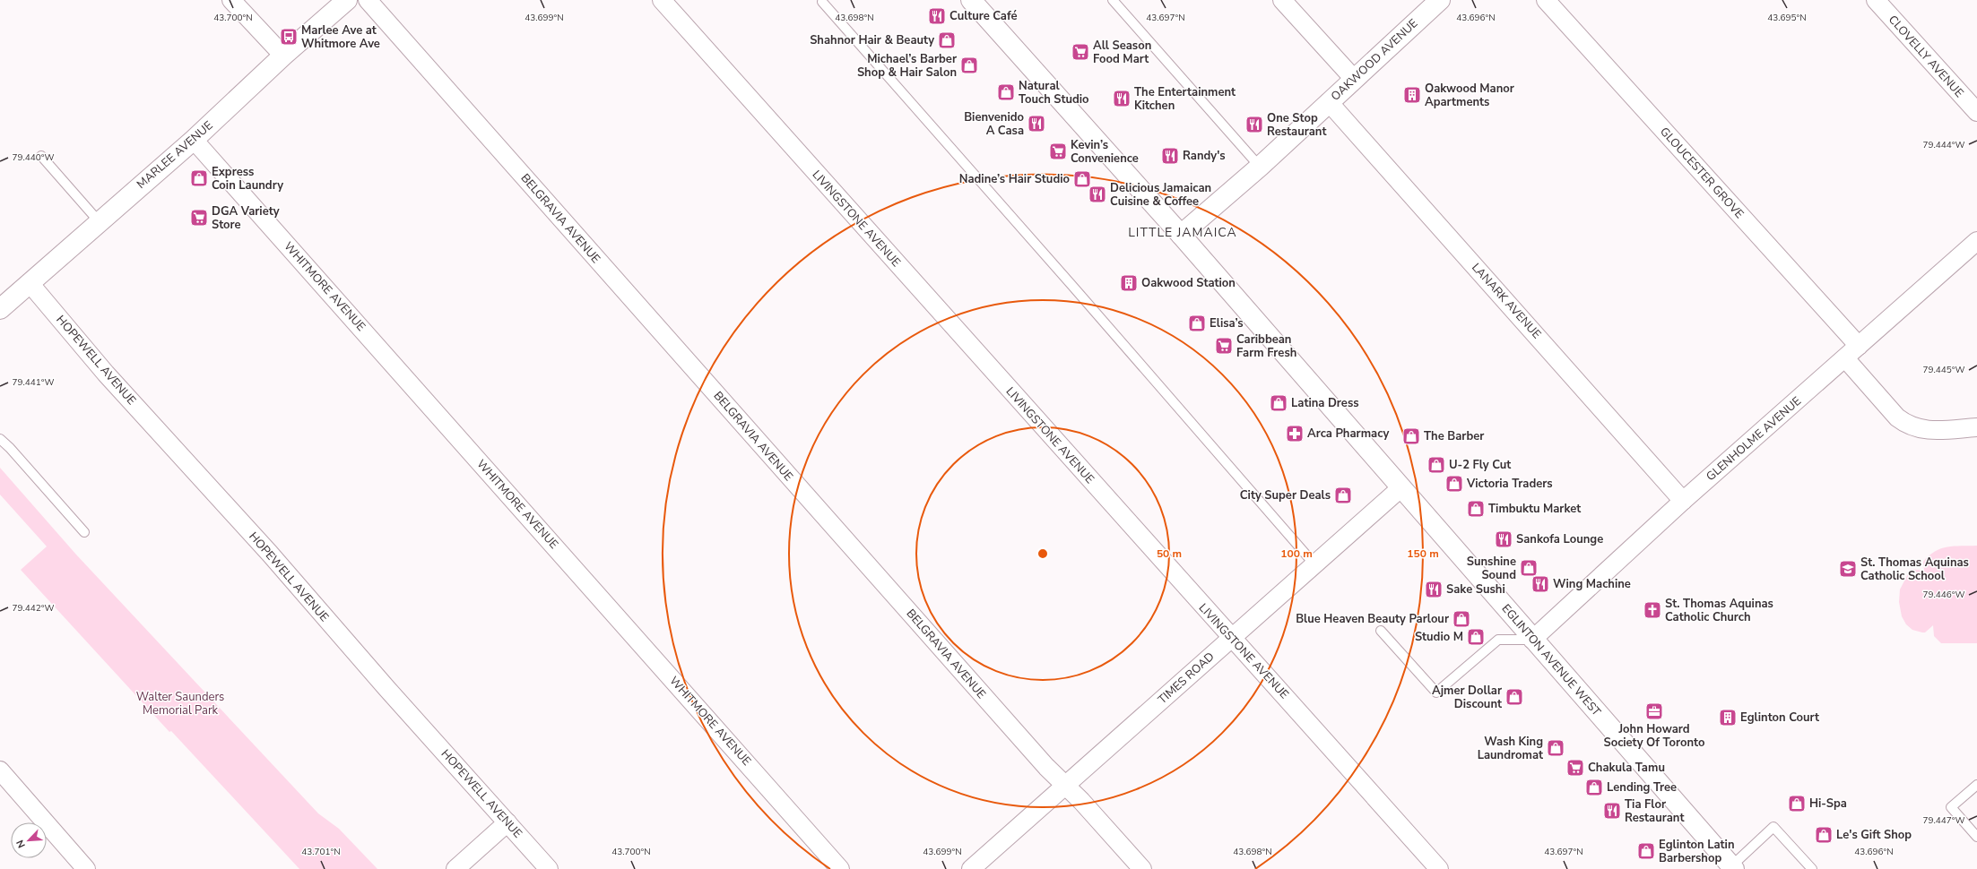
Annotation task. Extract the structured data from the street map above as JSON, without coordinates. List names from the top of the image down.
{
  "streets": {
    "main road": ["OAKWOOD AVENUE", "MARLEE AVENUE", "EGLINTON AVENUE WEST"],
    "street": [
      "CLOVELLY AVENUE",
      "GLOUCESTER GROVE",
      "BELGRAVIA AVENUE",
      "LIVINGSTONE AVENUE",
      "WHITMORE AVENUE",
      "LANARK AVENUE",
      "HOPEWELL AVENUE",
      "GLENHOLME AVENUE",
      "TIMES ROAD"
    ]
  },
  "crossings": [
    ["OAKWOOD AVENUE", "LANARK AVENUE"],
    ["OAKWOOD AVENUE", "EGLINTON AVENUE WEST"],
    ["MARLEE AVENUE", "WHITMORE AVENUE"],
    ["MARLEE AVENUE", "HOPEWELL AVENUE"],
    ["GLOUCESTER GROVE", "GLENHOLME AVENUE"],
    ["BELGRAVIA AVENUE", "TIMES ROAD"],
    ["LIVINGSTONE AVENUE", "TIMES ROAD"],
    ["LANARK AVENUE", "GLENHOLME AVENUE"],
    ["GLENHOLME AVENUE", "EGLINTON AVENUE WEST"],
    ["EGLINTON AVENUE WEST", "TIMES ROAD"]
  ],
  "districts": ["LITTLE JAMAICA"],
  "parks": ["Walter Saunders Memorial Park"],
  "places": {
    "restaurant": [
      "Culture Café",
      "The Entertainment Kitchen",
      "Bienvenido A Casa",
      "One Stop Restaurant",
      "Randy's",
      "Delicious Jamaican Cuisine & Coffee",
      "Sankofa Lounge",
      "Wing Machine",
      "Sake Sushi",
      "Tia Flor Restaurant"
    ],
    "bus stop": ["Marlee Ave at Whitmore Ave"],
    "shop": [
      "Shahnor Hair & Beauty",
      "Michael’s Barber Shop & Hair Salon",
      "Natural Touch Studio",
      "Express Coin Laundry",
      "Nadine’s Hair Studio",
      "Elisa’s",
      "Latina Dress",
      "The Barber",
      "U-2 Fly Cut",
      "Victoria Traders",
      "City Super Deals",
      "Timbuktu Market",
      "Sunshine Sound",
      "Blue Heaven Beauty Parlour",
      "Studio M",
      "Ajmer Dollar Discount",
      "Wash King Laundromat",
      "Lending Tree",
      "Hi-Spa",
      "Le's Gift Shop",
      "Eglinton Latin Barbershop"
    ],
    "supermarket": [
      "All Season Food Mart",
      "Kevin’s Convenience",
      "DGA Variety Store",
      "Caribbean Farm Fresh",
      "Chakula Tamu"
    ],
    "building": ["Oakwood Manor Apartments", "Oakwood Station", "Eglinton Court"],
    "pharmacy": ["Arca Pharmacy"],
    "school or university": ["St. Thomas Aquinas Catholic School"],
    "church": ["St. Thomas Aquinas Catholic Church"],
    "office": ["John Howard Society Of Toronto"]
  },
  "north": "bottom left",
  "coordinates": [
    "43.700°N",
    "43.699°N",
    "43.698°N",
    "43.697°N",
    "43.696°N",
    "43.695°N",
    "79.444°W",
    "79.440°W",
    "79.445°W",
    "79.441°W",
    "79.446°W",
    "79.442°W",
    "79.447°W",
    "43.701°N"
  ],
  "rings": ["50 m", "100 m", "150 m"]
}
